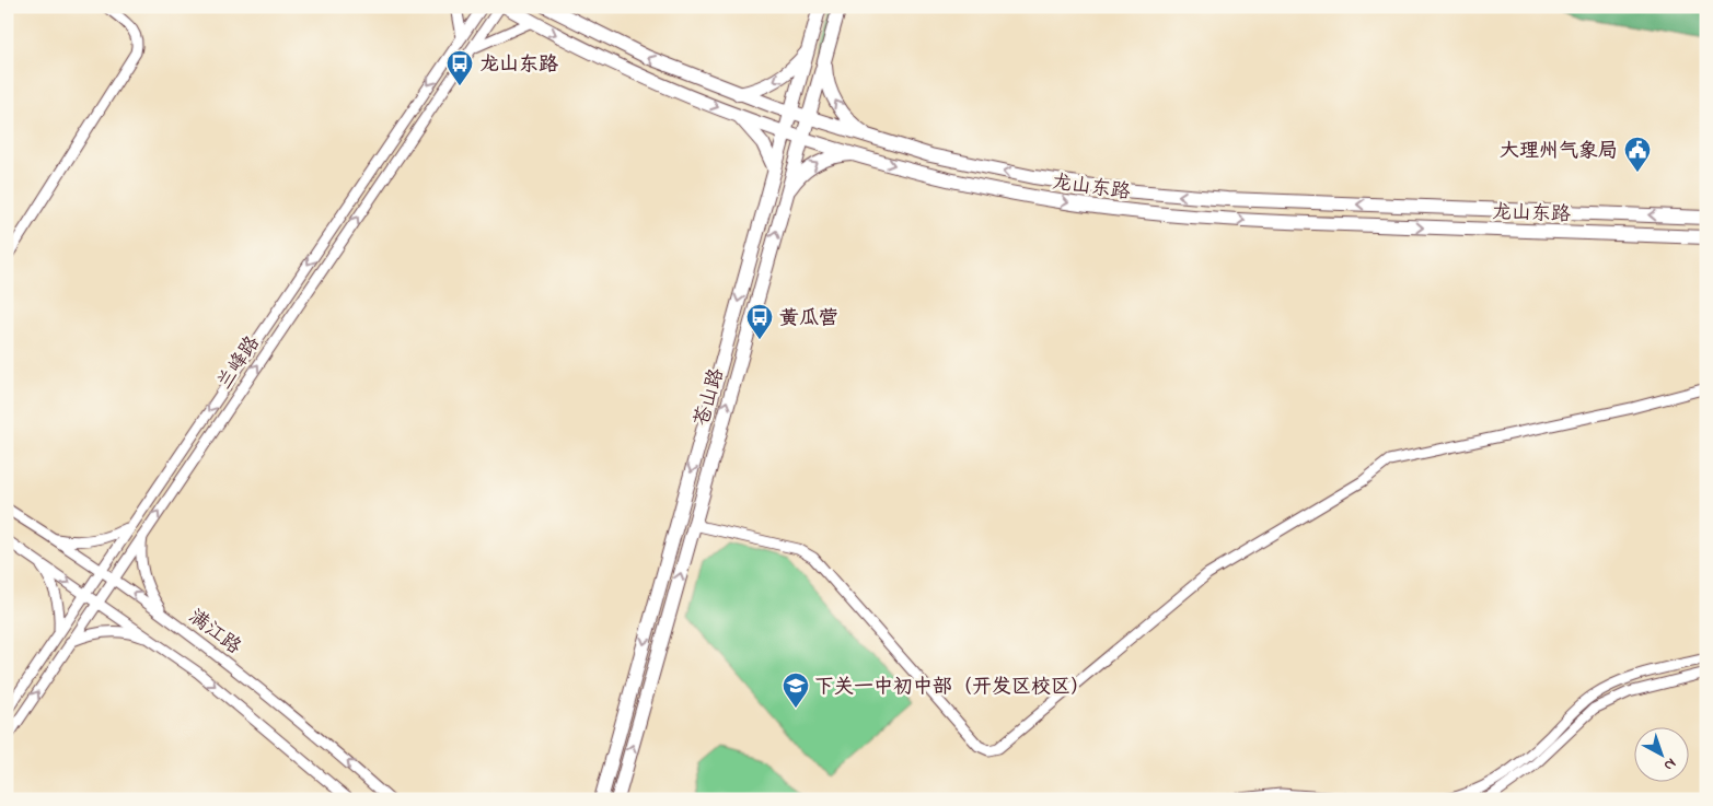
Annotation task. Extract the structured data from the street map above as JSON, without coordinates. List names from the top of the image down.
{
  "streets": {
    "main road": ["龙山东路", "苍山路"],
    "street": ["兰峰路", "满江路"]
  },
  "crossings": [
    ["龙山东路", "苍山路"],
    ["兰峰路", "满江路"]
  ],
  "places": {
    "bus stop": ["龙山东路", "黄瓜营"],
    "public building": ["大理州气象局"],
    "school or university": ["下关一中初中部（开发区校区）"]
  },
  "north": "bottom right"
}
